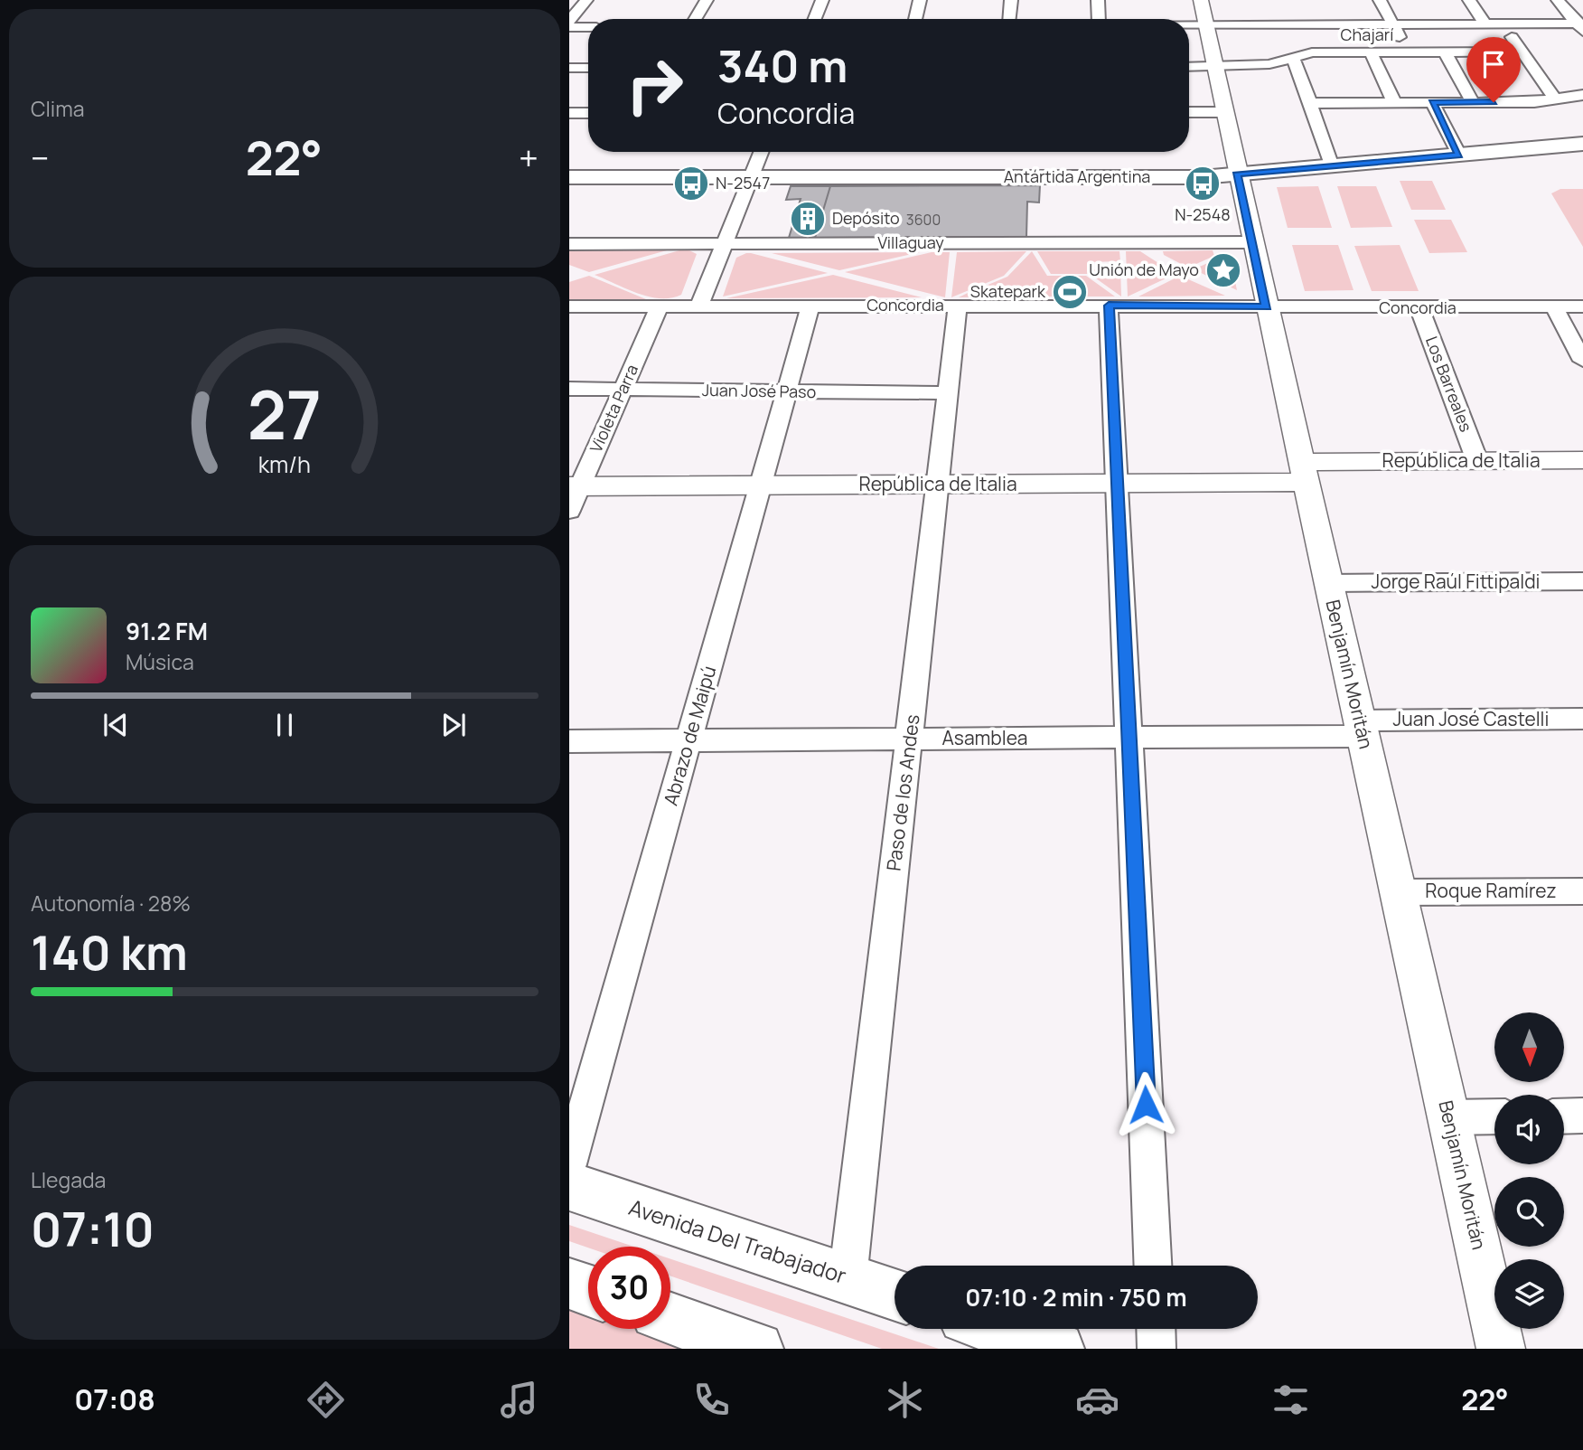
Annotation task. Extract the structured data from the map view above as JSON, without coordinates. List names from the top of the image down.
{
  "streets": {
    "main road": ["Antártida Argentina", "Avenida Del Trabajador"],
    "street": [
      "Chajarí",
      "Villaguay",
      "Concordia",
      "Los Barreales",
      "Juan José Paso",
      "Violeta Parra",
      "República de Italia",
      "Jorge Raúl Fittipaldi",
      "Benjamín Moritán",
      "Juan José Castelli",
      "Abrazo de Maipú",
      "Asamblea",
      "Paso de los Andes",
      "Roque Ramírez"
    ]
  },
  "crossings": [
    ["Chajarí", "Benjamín Moritán"],
    ["Antártida Argentina", "Benjamín Moritán"],
    ["Villaguay", "Benjamín Moritán"],
    ["Concordia", "Los Barreales"],
    ["Concordia", "Violeta Parra"],
    ["Concordia", "Benjamín Moritán"],
    ["Concordia", "Abrazo de Maipú"],
    ["Concordia", "Paso de los Andes"],
    ["Los Barreales", "República de Italia"],
    ["Juan José Paso", "Violeta Parra"],
    ["Juan José Paso", "Abrazo de Maipú"],
    ["Juan José Paso", "Paso de los Andes"],
    ["Violeta Parra", "República de Italia"],
    ["República de Italia", "Benjamín Moritán"],
    ["República de Italia", "Abrazo de Maipú"],
    ["República de Italia", "Paso de los Andes"],
    ["Jorge Raúl Fittipaldi", "Benjamín Moritán"],
    ["Benjamín Moritán", "Juan José Castelli"],
    ["Benjamín Moritán", "Asamblea"],
    ["Benjamín Moritán", "Roque Ramírez"],
    ["Juan José Castelli", "Asamblea"],
    ["Abrazo de Maipú", "Asamblea"],
    ["Asamblea", "Paso de los Andes"],
    ["Paso de los Andes", "Avenida Del Trabajador"]
  ],
  "places": {
    "bus stop": ["N-2547", "N-2548"],
    "building": ["Depósito"],
    "place": ["Unión de Mayo"],
    "sports": ["Skatepark"]
  },
  "house_numbers": ["3600"],
  "north": "bottom",
  "page": {
    "tile": [
      "Clima",
      ["Autonomía · 28%", "140 km"],
      ["Llegada", "07:10"]
    ],
    "turn": ["340 m", "Concordia"],
    "heat": ["−", "22°", "+"],
    "song": ["91.2 FM", "Música"],
    "limit": "30",
    "trip": "07:10 · 2 min · 750 m",
    "tabs": ["07:08", "22°"],
    "gauge": ["27", "km/h"]
  }
}
